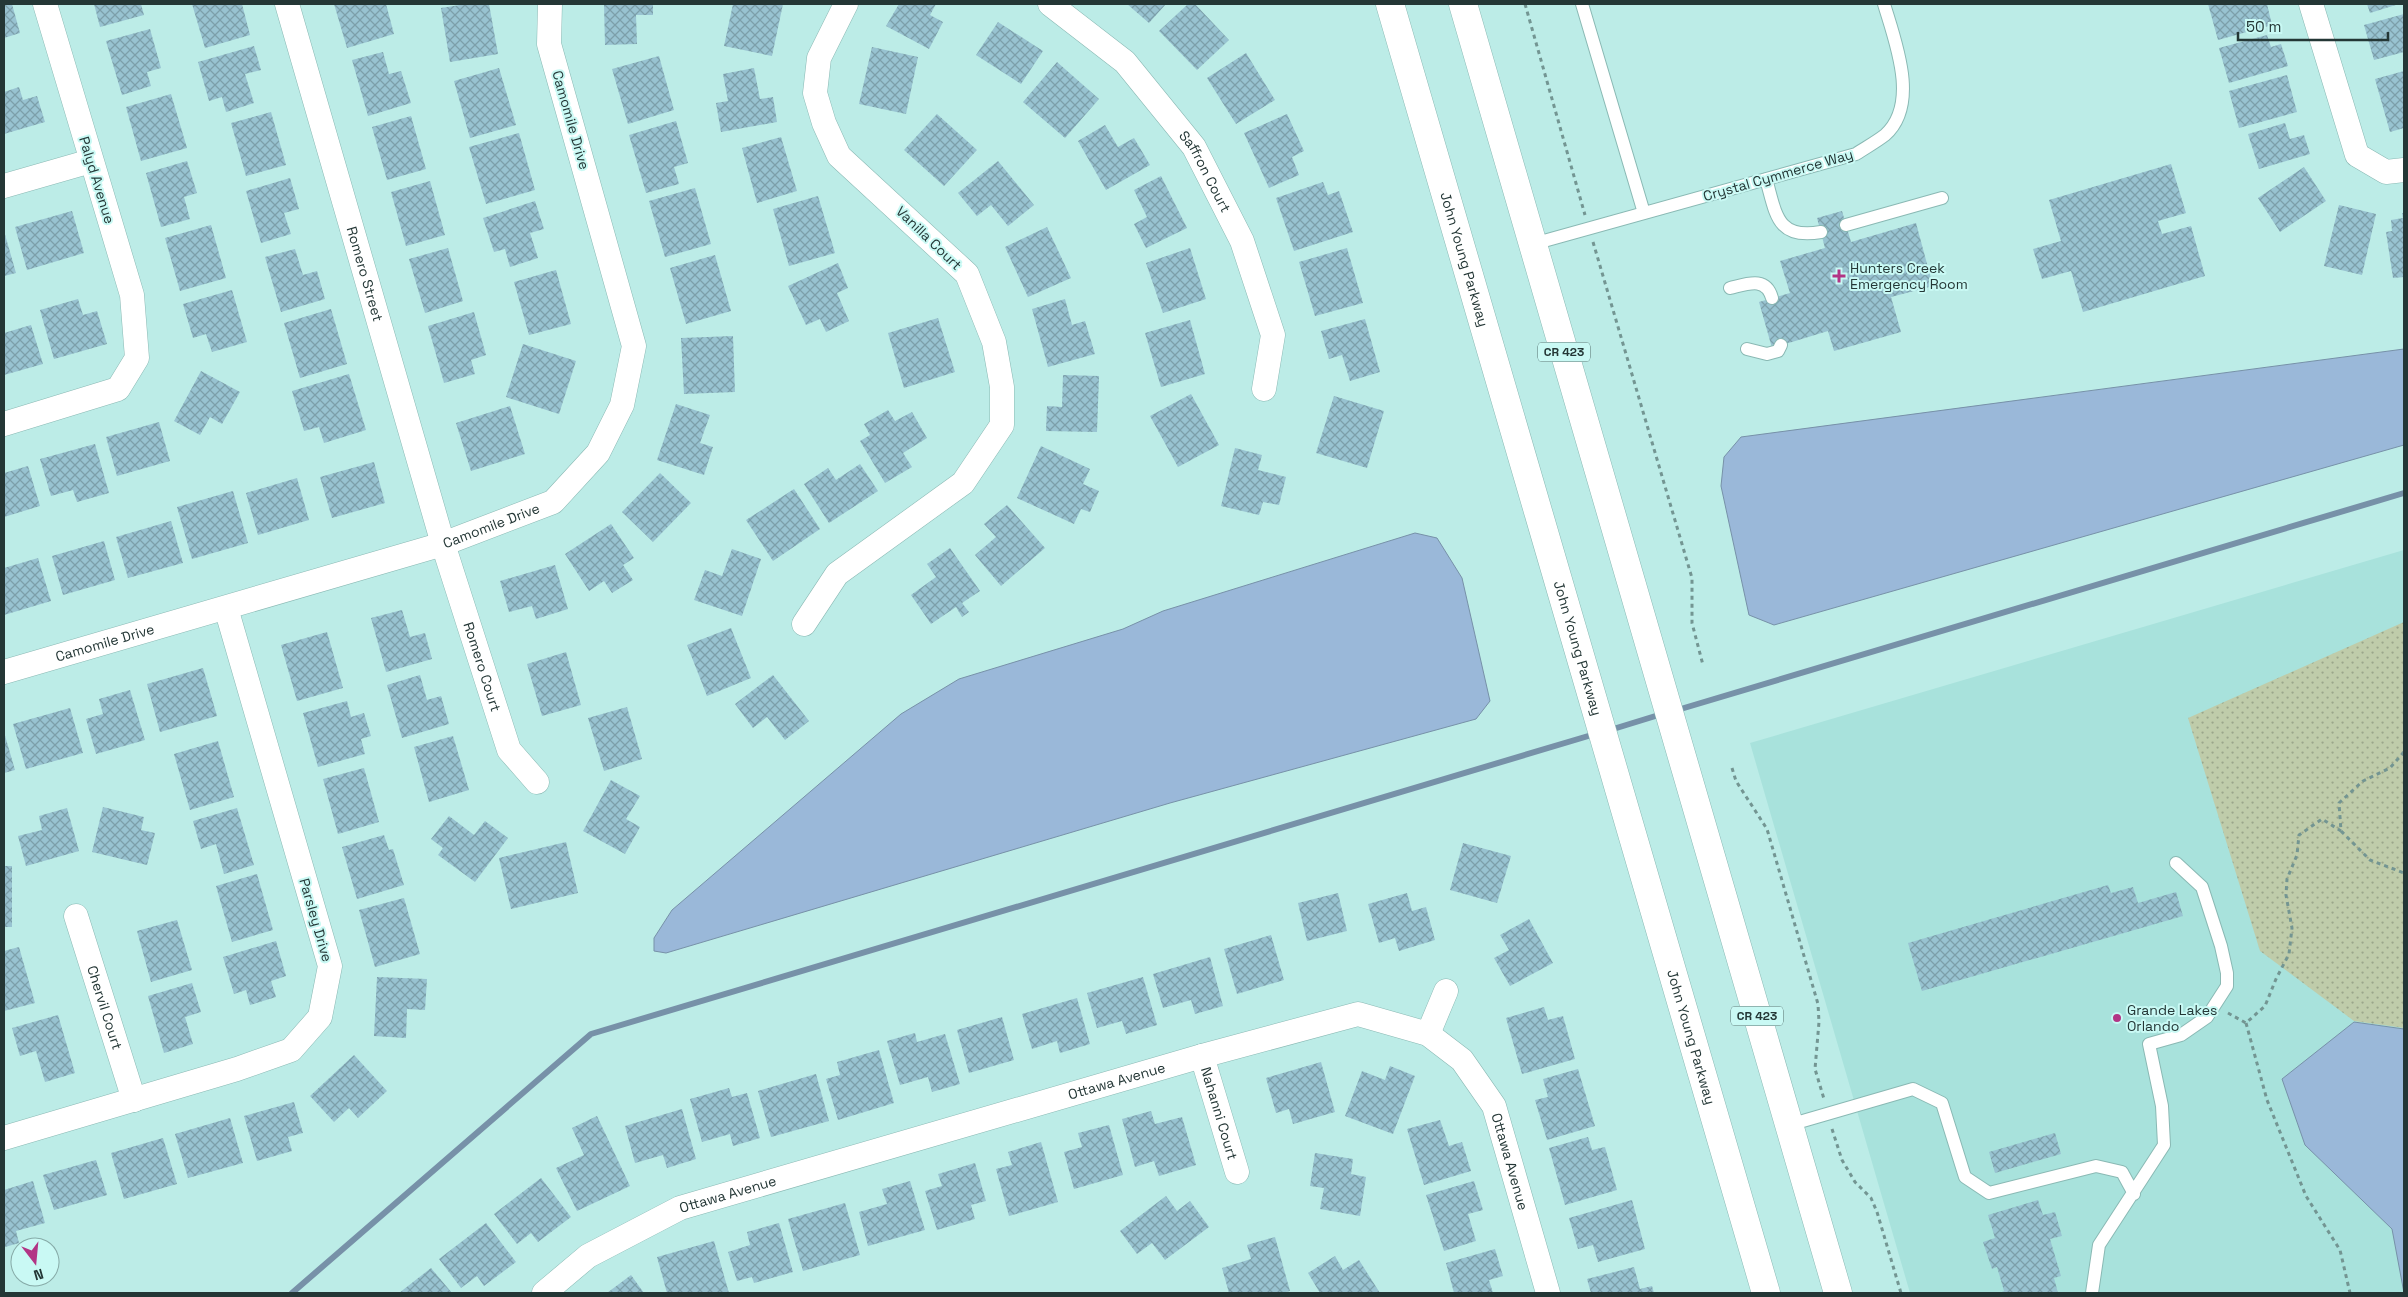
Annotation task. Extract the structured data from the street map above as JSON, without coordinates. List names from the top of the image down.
{
  "streets": {
    "highway": ["John Young Parkway", "CR 423"],
    "street": [
      "Camomile Drive",
      "Saffron Court",
      "Palyd Avenue",
      "Vanilla Court",
      "Romero Street",
      "Romero Court",
      "Parsley Drive",
      "Chervil Court",
      "Ottawa Avenue",
      "Nahanni Court"
    ],
    "lane": ["Crystal Cymmerce Way"]
  },
  "crossings": [
    ["Camomile Drive", "Romero Street"],
    ["Camomile Drive", "Romero Court"],
    ["Camomile Drive", "Parsley Drive"],
    ["Crystal Cymmerce Way", "CR 423"],
    ["Romero Street", "Romero Court"],
    ["Parsley Drive", "Chervil Court"],
    ["Ottawa Avenue", "Nahanni Court"]
  ],
  "places": {
    "health": ["Hunters Creek Emergency Room"],
    "other": ["Grande Lakes Orlando"]
  },
  "scale_bar": "50 m",
  "north": "bottom"
}
